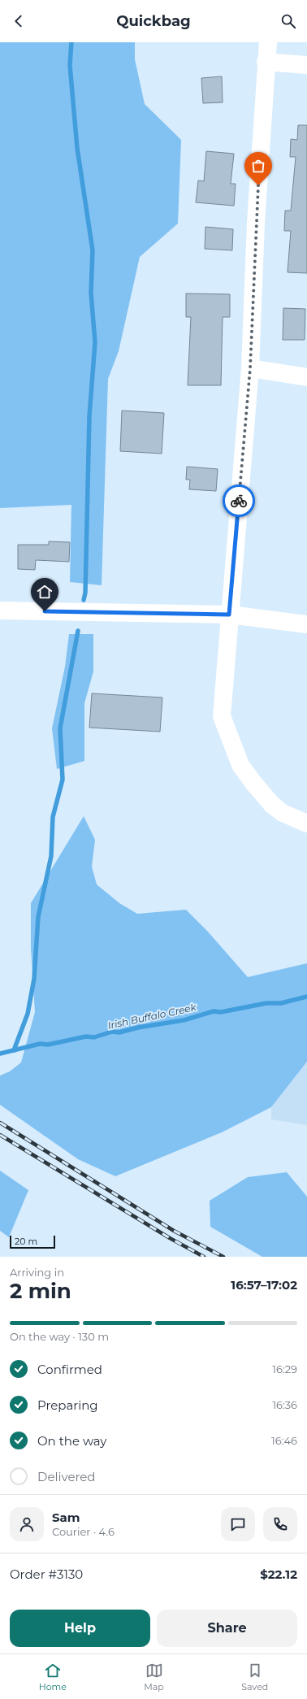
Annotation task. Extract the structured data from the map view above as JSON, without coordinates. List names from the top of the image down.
{
  "water": ["Irish Buffalo Creek"],
  "scale_bar": "20 m",
  "page": {
    "header": "Quickbag",
    "scale": "20 m",
    "heading": ["2 min", "Arriving in", "16:57–17:02"],
    "panel": [
      "Sam",
      "Courier · 4.6",
      "Order #3130",
      "$22.12"
    ],
    "bar": "On the way · 130 m",
    "list": [
      ["Confirmed", "16:29"],
      ["Preparing", "16:36"],
      ["On the way", "16:46"],
      "Delivered"
    ],
    "buttons": ["Help", "Share"],
    "tabs": ["Home", "Map", "Saved"]
  }
}
